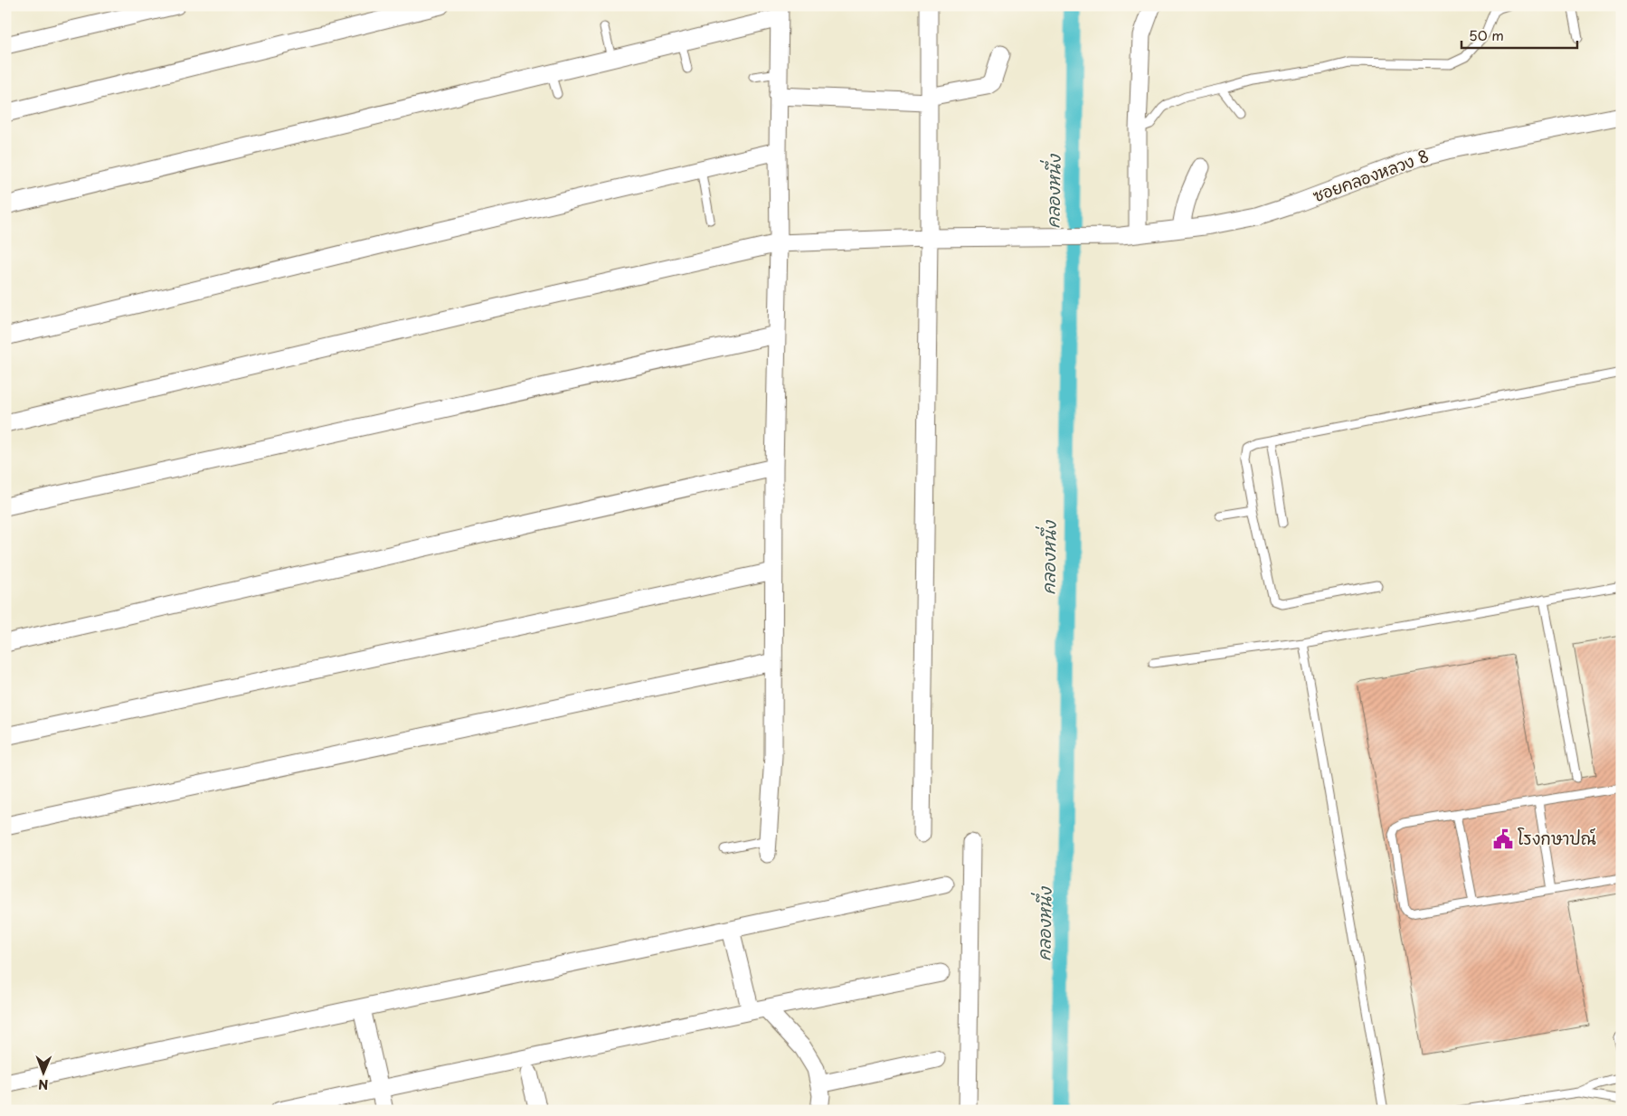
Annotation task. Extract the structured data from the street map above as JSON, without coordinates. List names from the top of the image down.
{
  "streets": {
    "street": ["ซอยคลองหลวง 8"]
  },
  "water": ["คลองหนึ่ง"],
  "places": {
    "public building": ["โรงกษาปณ์"]
  },
  "scale_bar": "50 m",
  "north": "bottom"
}
